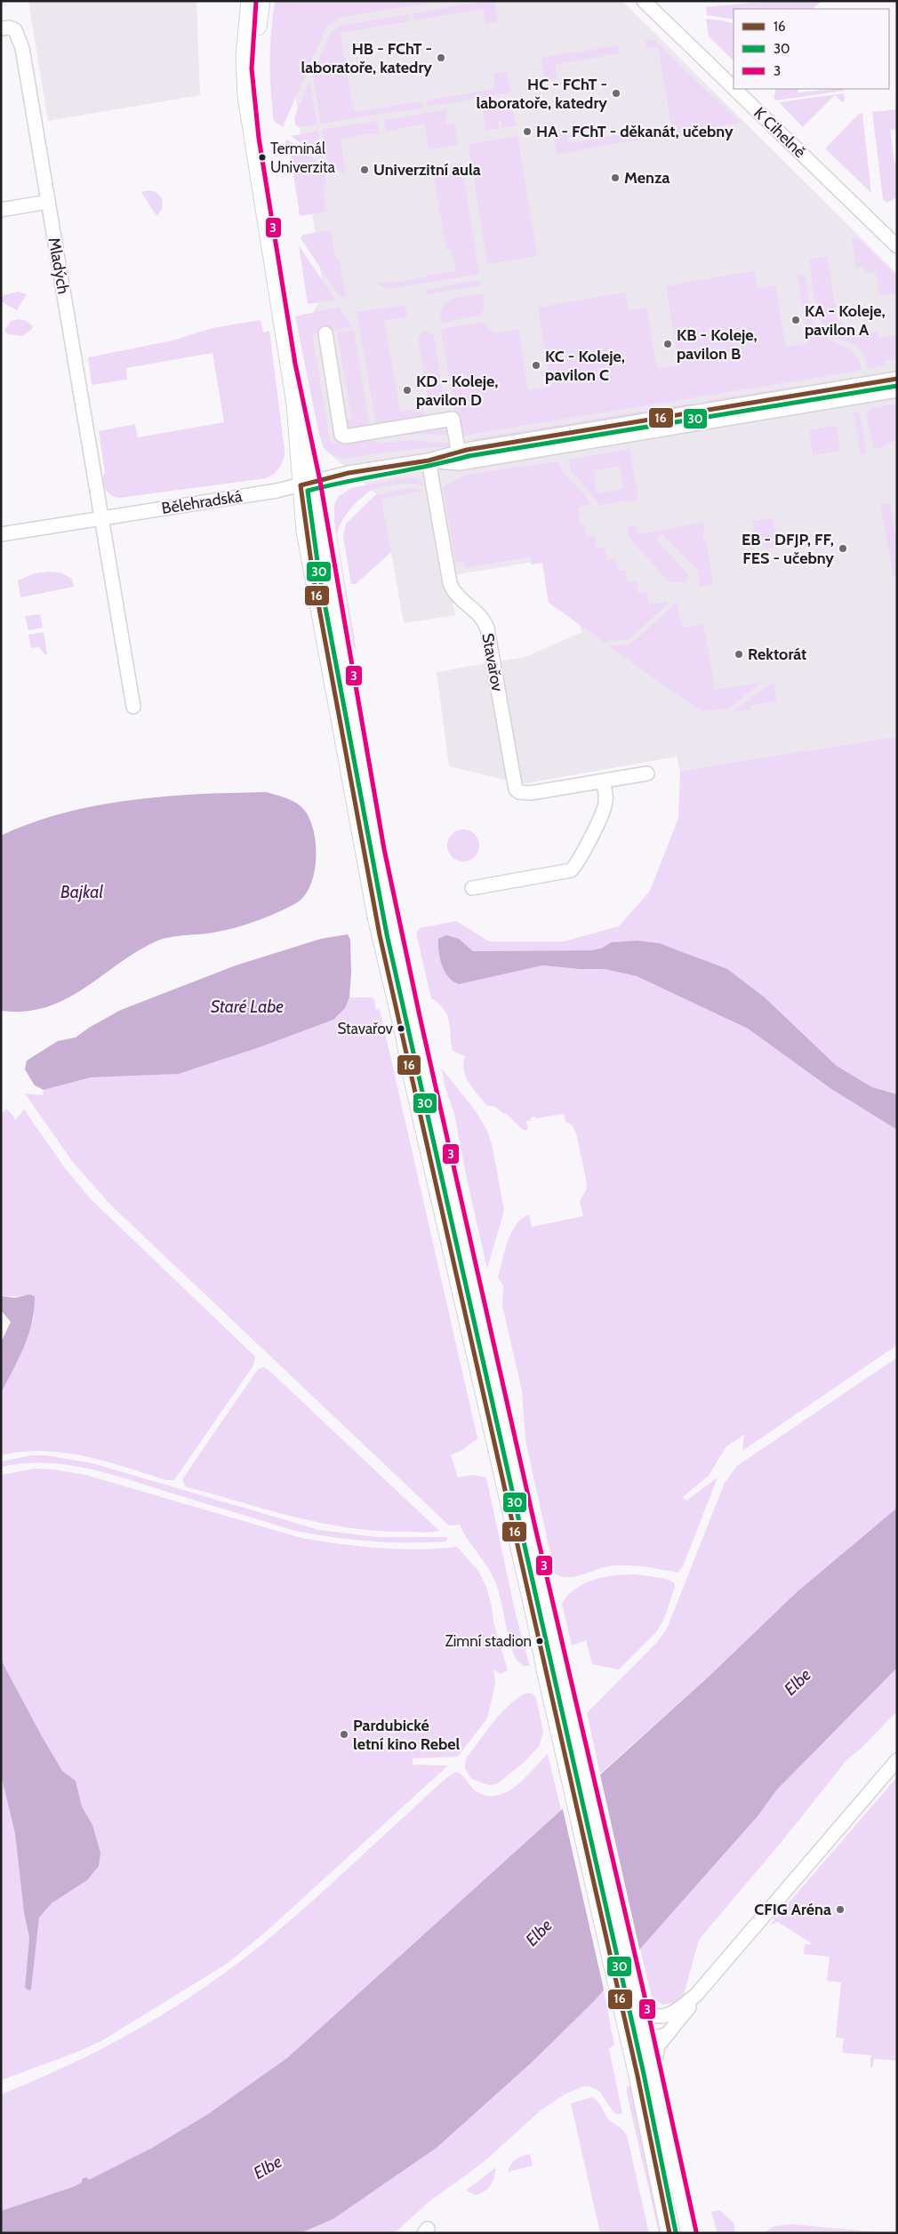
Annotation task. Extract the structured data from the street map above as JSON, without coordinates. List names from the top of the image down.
{
  "streets": {
    "street": [
      "K Cihelně",
      "Mladých",
      "Bělehradská",
      "Stavařov"
    ]
  },
  "crossings": [
    ["Mladých", "Bělehradská"],
    ["Bělehradská", "Stavařov"]
  ],
  "water": ["Bajkal", "Staré Labe", "Elbe"],
  "places": [
    "HB - FChT - laboratoře, katedry",
    "HC - FChT - laboratoře, katedry",
    "HA - FChT - děkanát, učebny",
    "Terminál Univerzita",
    "Univerzitní aula",
    "Menza",
    "KA - Koleje, pavilon A",
    "KB - Koleje, pavilon B",
    "KC - Koleje, pavilon C",
    "KD - Koleje, pavilon D",
    "EB - DFJP, FF, FES - učebny",
    "Rektorát",
    "Stavařov",
    "Zimní stadion",
    "Pardubické letní kino Rebel",
    "CFIG Aréna"
  ],
  "lines": ["transit line 3", "transit line 16", "transit line 30"],
  "legend": ["16", "30", "3"]
}
